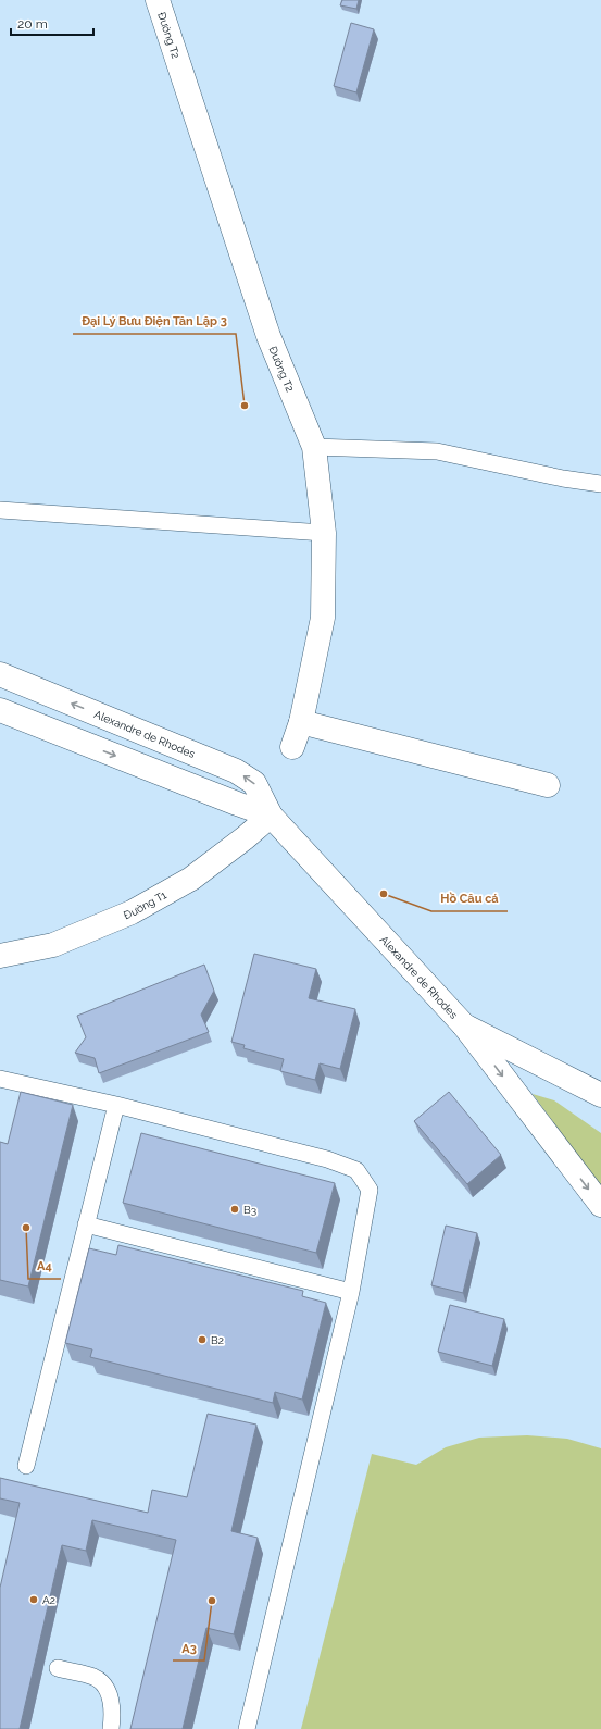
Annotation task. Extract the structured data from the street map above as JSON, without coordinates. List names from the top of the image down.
{
  "streets": {
    "street": ["Đường T2", "Alexandre de Rhodes", "Đường T1"]
  },
  "crossings": [
    ["Alexandre de Rhodes", "Đường T1"]
  ],
  "places": [
    "Đại Lý Bưu Điện Tân Lập 3",
    "Hồ Câu cá",
    "B3",
    "A4",
    "B2",
    "A2",
    "A3"
  ],
  "scale_bar": "20 m"
}
